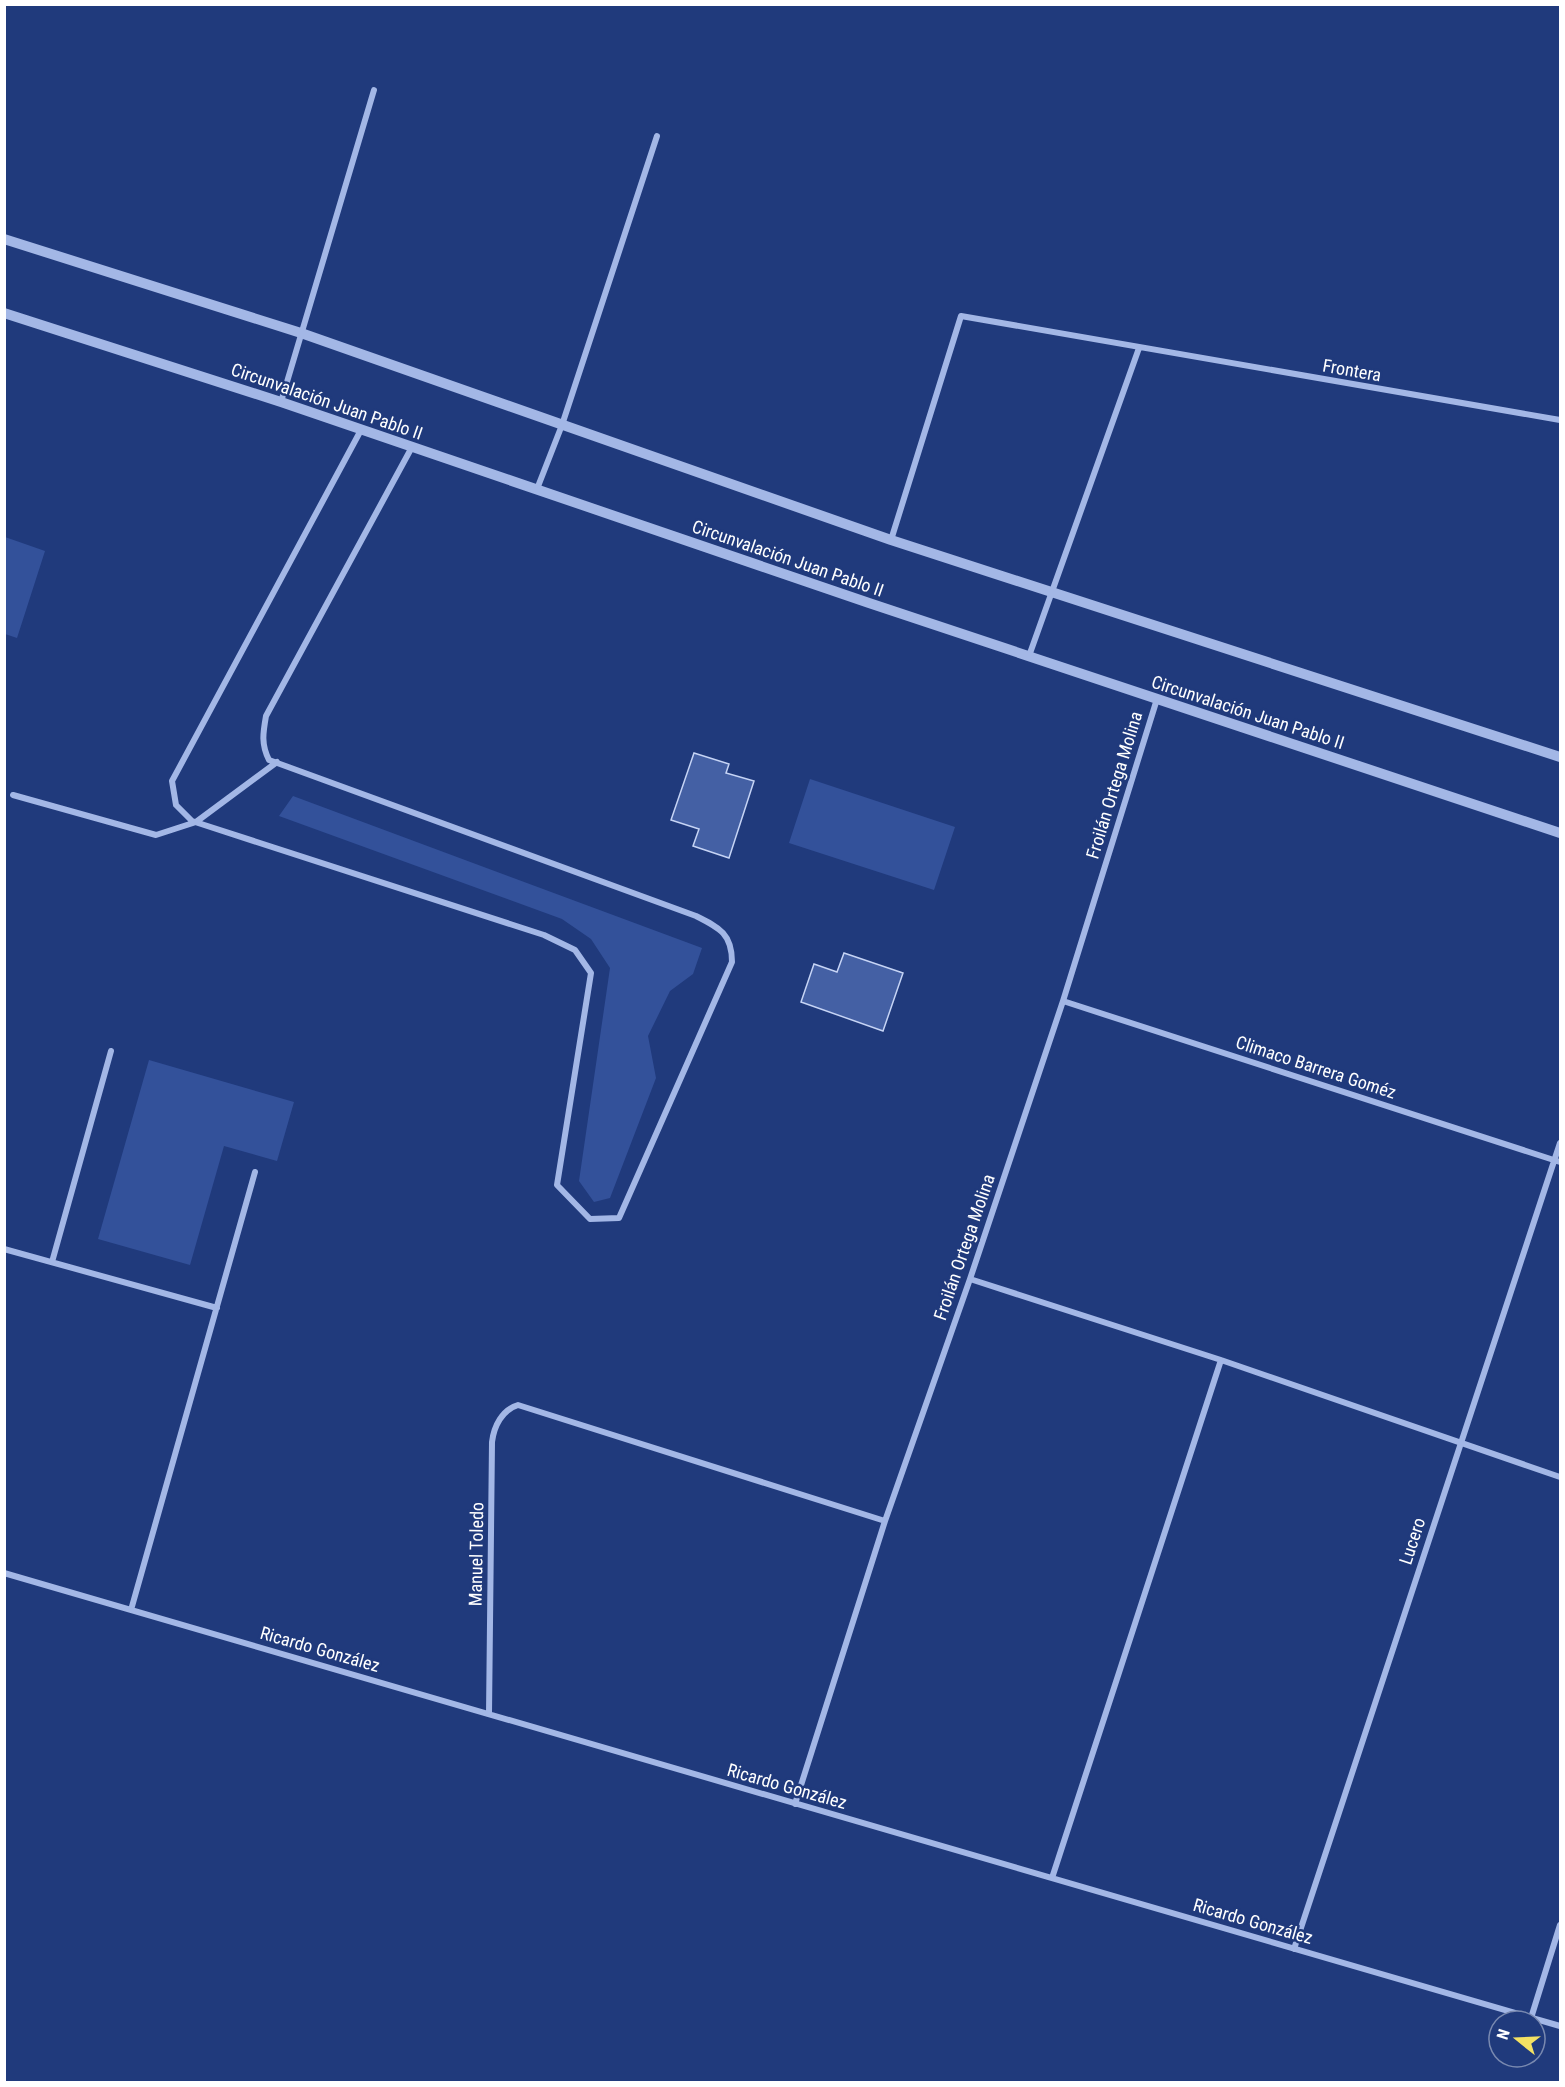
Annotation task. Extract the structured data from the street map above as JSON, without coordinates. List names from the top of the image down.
{
  "streets": {
    "street": [
      "Frontera",
      "Circunvalación Juan Pablo II",
      "Froilán Ortega Molina",
      "Climaco Barrera Goméz",
      "Lucero",
      "Manuel Toledo",
      "Ricardo González"
    ]
  },
  "crossings": [
    ["Circunvalación Juan Pablo II", "Froilán Ortega Molina"],
    ["Froilán Ortega Molina", "Climaco Barrera Goméz"],
    ["Froilán Ortega Molina", "Manuel Toledo"],
    ["Froilán Ortega Molina", "Ricardo González"],
    ["Climaco Barrera Goméz", "Lucero"],
    ["Lucero", "Ricardo González"],
    ["Manuel Toledo", "Ricardo González"]
  ],
  "north": "left"
}
